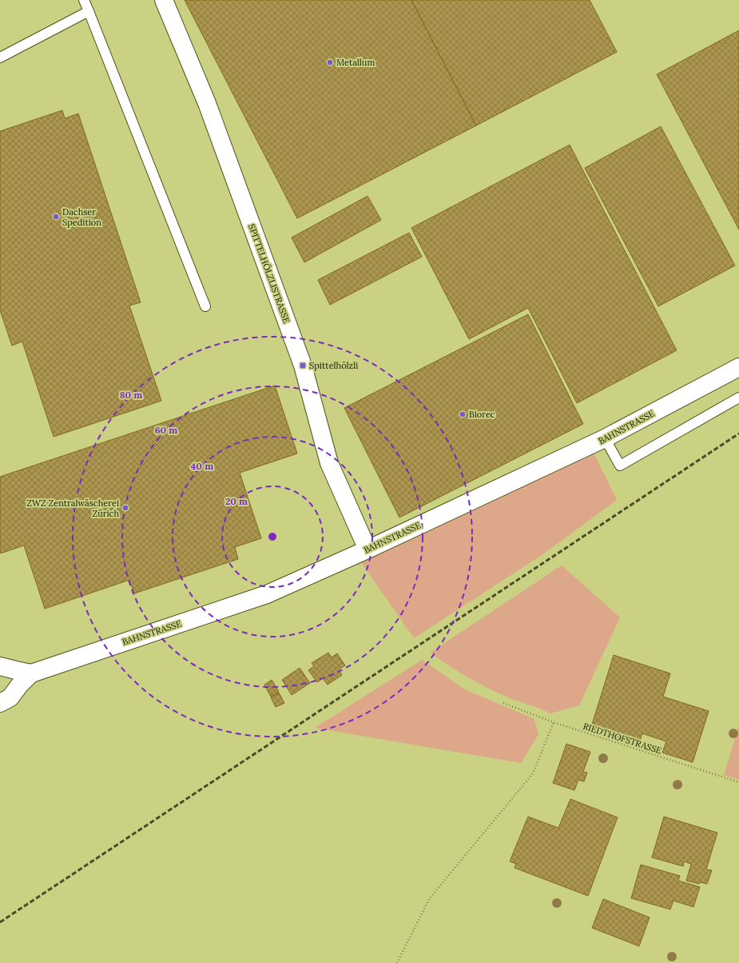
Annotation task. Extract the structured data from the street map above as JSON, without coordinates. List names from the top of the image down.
{
  "streets": {
    "street": ["SPITTELHÖLZLISTRASSE", "BAHNSTRASSE"],
    "path": ["RIEDTHOFSTRASSE"]
  },
  "crossings": [
    ["SPITTELHÖLZLISTRASSE", "BAHNSTRASSE"]
  ],
  "places": {
    "other": [
      "Metallum",
      "Dachser Spedition",
      "Biorec",
      "ZWZ Zentralwäscherei Zürich"
    ],
    "transit": ["Spittelhölzli"]
  },
  "rings": [
    "80 m",
    "60 m",
    "40 m",
    "20 m"
  ]
}
